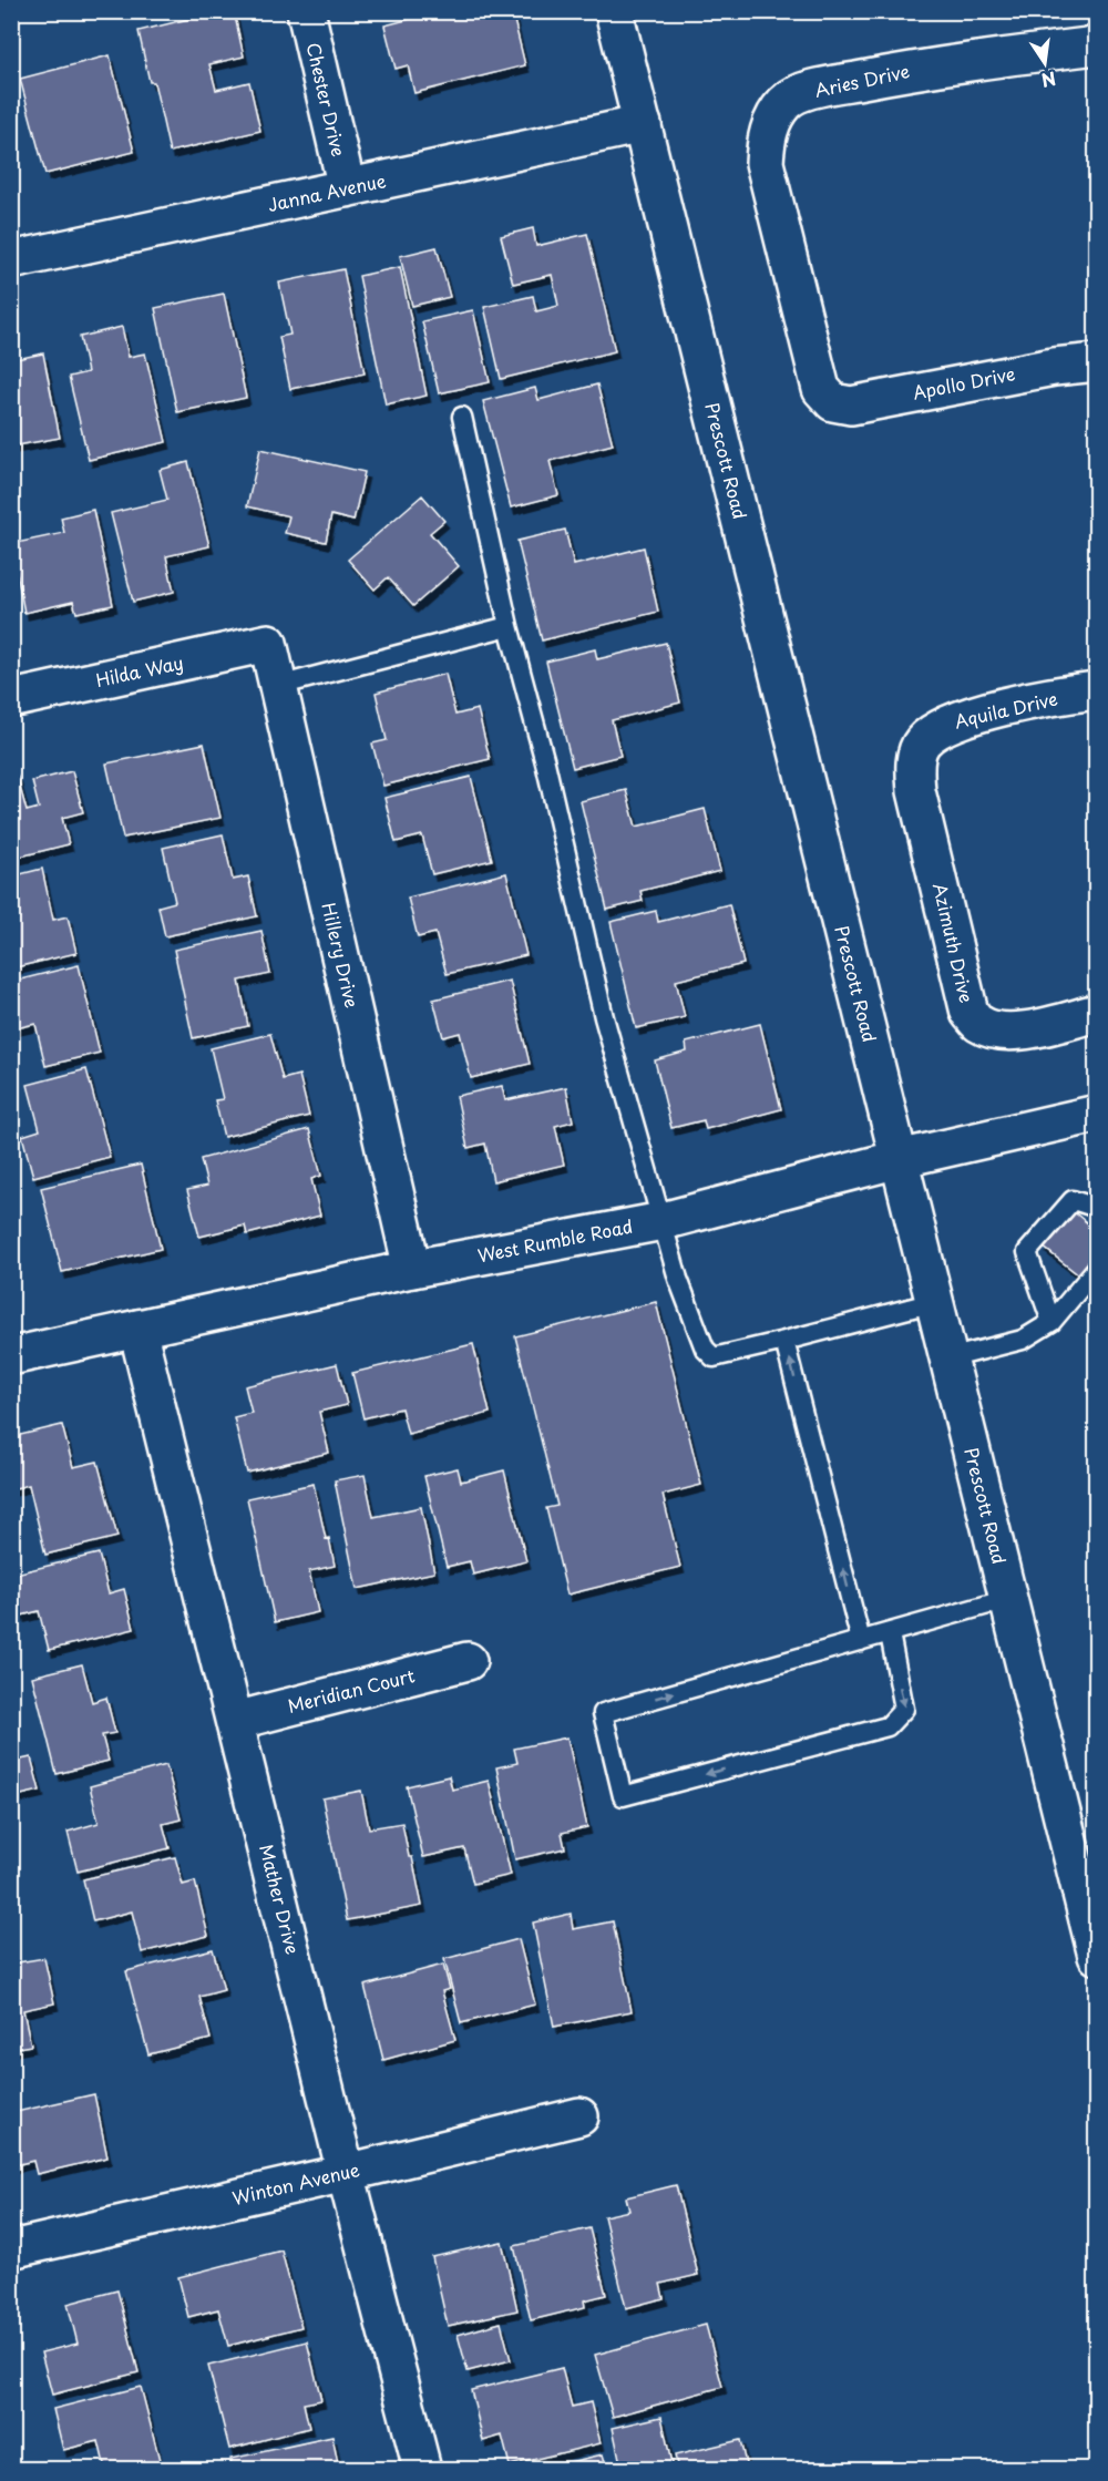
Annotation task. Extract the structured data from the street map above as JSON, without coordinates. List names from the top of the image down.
{
  "streets": {
    "street": [
      "Aries Drive",
      "Chester Drive",
      "Janna Avenue",
      "Apollo Drive",
      "Prescott Road",
      "Hilda Way",
      "Aquila Drive",
      "Azimuth Drive",
      "Hillery Drive",
      "West Rumble Road",
      "Meridian Court",
      "Mather Drive",
      "Winton Avenue"
    ]
  },
  "crossings": [
    ["Aries Drive", "Apollo Drive"],
    ["Chester Drive", "Janna Avenue"],
    ["Janna Avenue", "Prescott Road"],
    ["Prescott Road", "West Rumble Road"],
    ["Hilda Way", "Hillery Drive"],
    ["Aquila Drive", "Azimuth Drive"],
    ["Hillery Drive", "West Rumble Road"],
    ["West Rumble Road", "Mather Drive"],
    ["Meridian Court", "Mather Drive"],
    ["Mather Drive", "Winton Avenue"]
  ],
  "north": "bottom"
}
